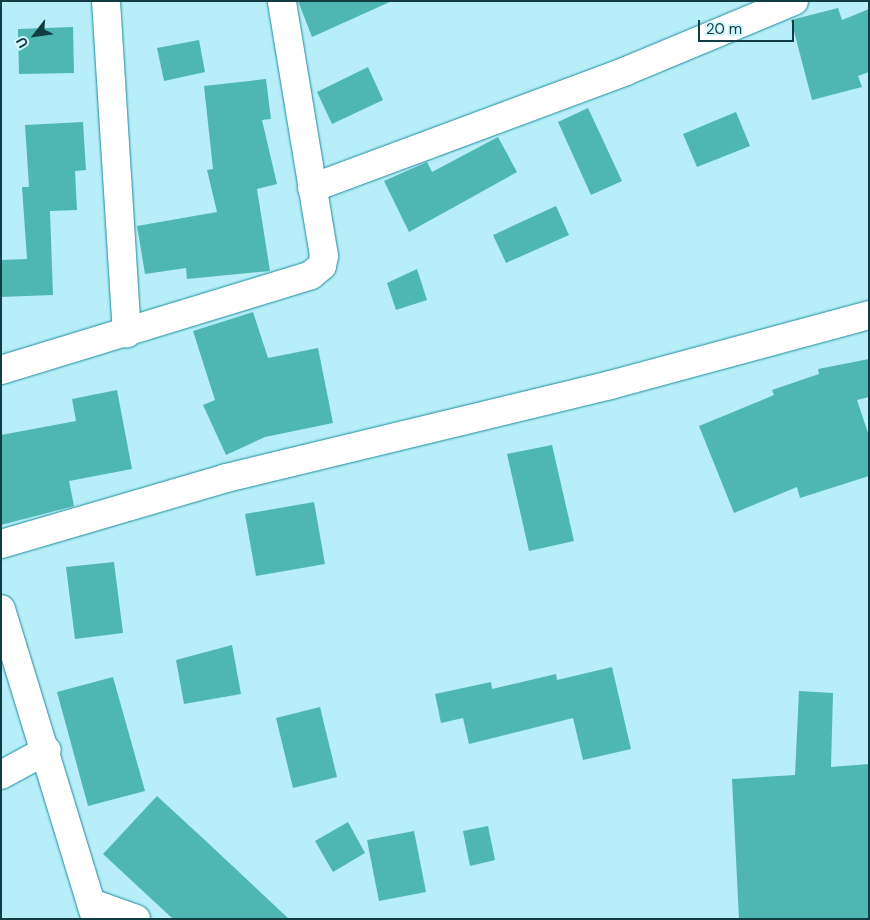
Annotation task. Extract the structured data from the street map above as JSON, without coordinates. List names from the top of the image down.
{
  "scale_bar": "20 m",
  "north": "bottom left"
}
